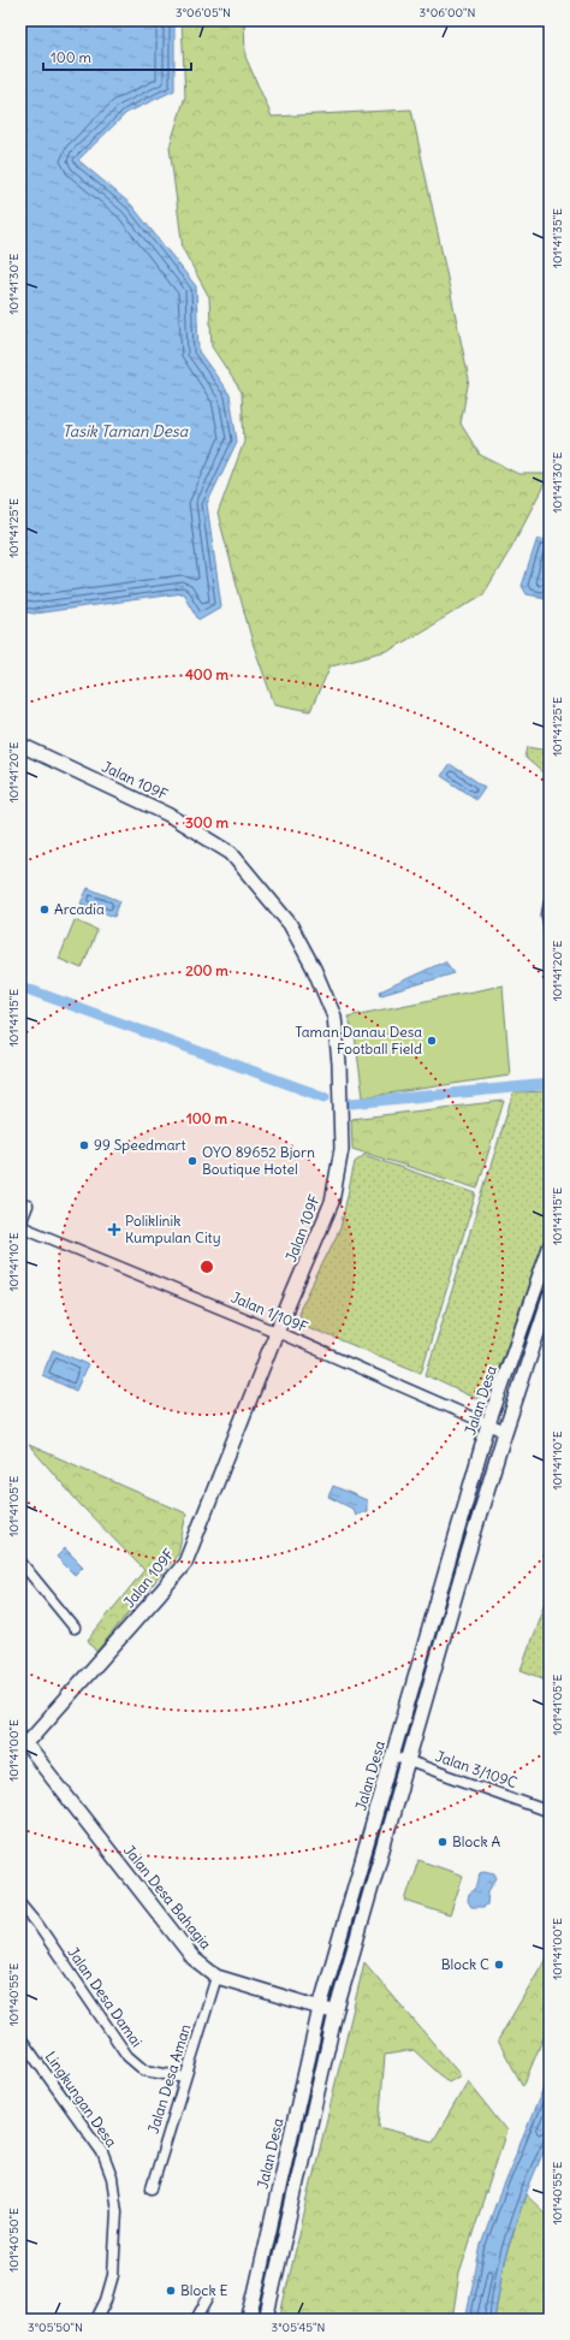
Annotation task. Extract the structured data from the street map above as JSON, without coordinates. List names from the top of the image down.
{
  "streets": {
    "main road": ["Jalan 109F", "Jalan Desa", "Jalan Desa Bahagia"],
    "street": [
      "Jalan 1/109F",
      "Jalan 3/109C",
      "Jalan Desa Damai",
      "Jalan Desa Aman",
      "Lingkungan Desa"
    ]
  },
  "crossings": [
    ["Jalan 109F", "Jalan 1/109F"],
    ["Jalan 109F", "Jalan Desa Bahagia"],
    ["Jalan 1/109F", "Jalan Desa"],
    ["Jalan Desa", "Jalan 3/109C"],
    ["Jalan Desa", "Jalan Desa Bahagia"],
    ["Jalan Desa Bahagia", "Jalan Desa Aman"],
    ["Jalan Desa Damai", "Jalan Desa Aman"]
  ],
  "water": ["Tasik Taman Desa"],
  "places": {
    "other": [
      "Arcadia",
      "Taman Danau Desa Football Field",
      "99 Speedmart",
      "OYO 89652 Bjorn Boutique Hotel",
      "Block A",
      "Block C",
      "Block E"
    ],
    "health": ["Poliklinik Kumpulan City"]
  },
  "scale_bar": "100 m",
  "coordinates": [
    "3°06'05\"N",
    "3°06'00\"N",
    "101°41'35\"E",
    "101°41'30\"E",
    "101°41'25\"E",
    "101°41'20\"E",
    "101°41'15\"E",
    "101°41'10\"E",
    "101°41'05\"E",
    "101°41'00\"E",
    "101°40'55\"E",
    "101°40'50\"E",
    "3°05'50\"N",
    "3°05'45\"N"
  ],
  "rings": [
    "400 m",
    "300 m",
    "200 m",
    "100 m"
  ]
}
